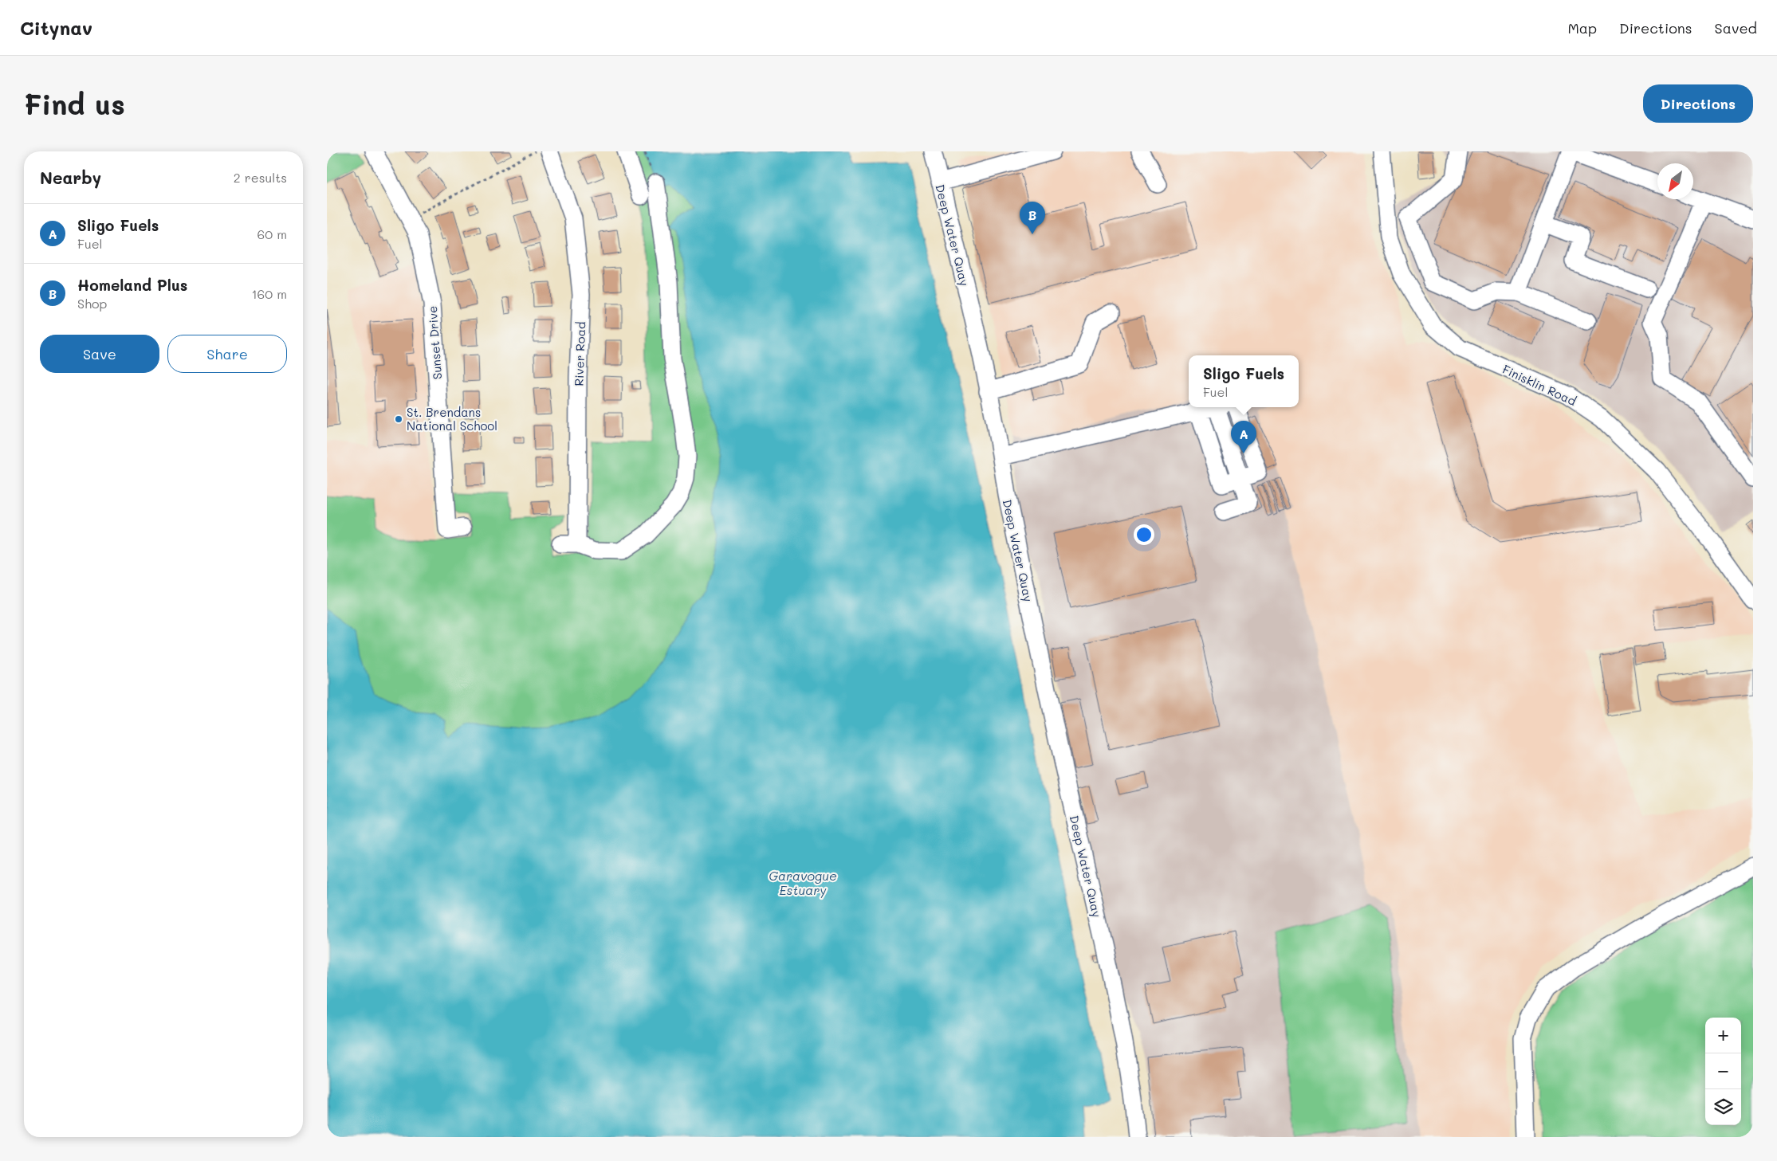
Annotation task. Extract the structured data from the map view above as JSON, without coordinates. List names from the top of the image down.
{
  "streets": {
    "street": [
      "Deep Water Quay",
      "Sunset Drive",
      "River Road",
      "Finisklin Road"
    ]
  },
  "water": ["Garavogue Estuary"],
  "places": ["St. Brendans National School"],
  "north": "bottom left",
  "page": {
    "header": "Citynav",
    "nav": ["Map", "Directions", "Saved"],
    "buttons": [
      "Directions",
      ["Save", "Share"]
    ],
    "title": "Find us",
    "heading": ["Nearby", "2 results"],
    "pins": ["B", "A"],
    "list": [
      {
        "mark": "A",
        "name": "Sligo Fuels",
        "note": "Fuel",
        "value": "60 m"
      },
      {
        "mark": "B",
        "name": "Homeland Plus",
        "note": "Shop",
        "value": "160 m"
      }
    ],
    "popup": ["Sligo Fuels", "Fuel"],
    "map_buttons": ["+", "−"]
  }
}
